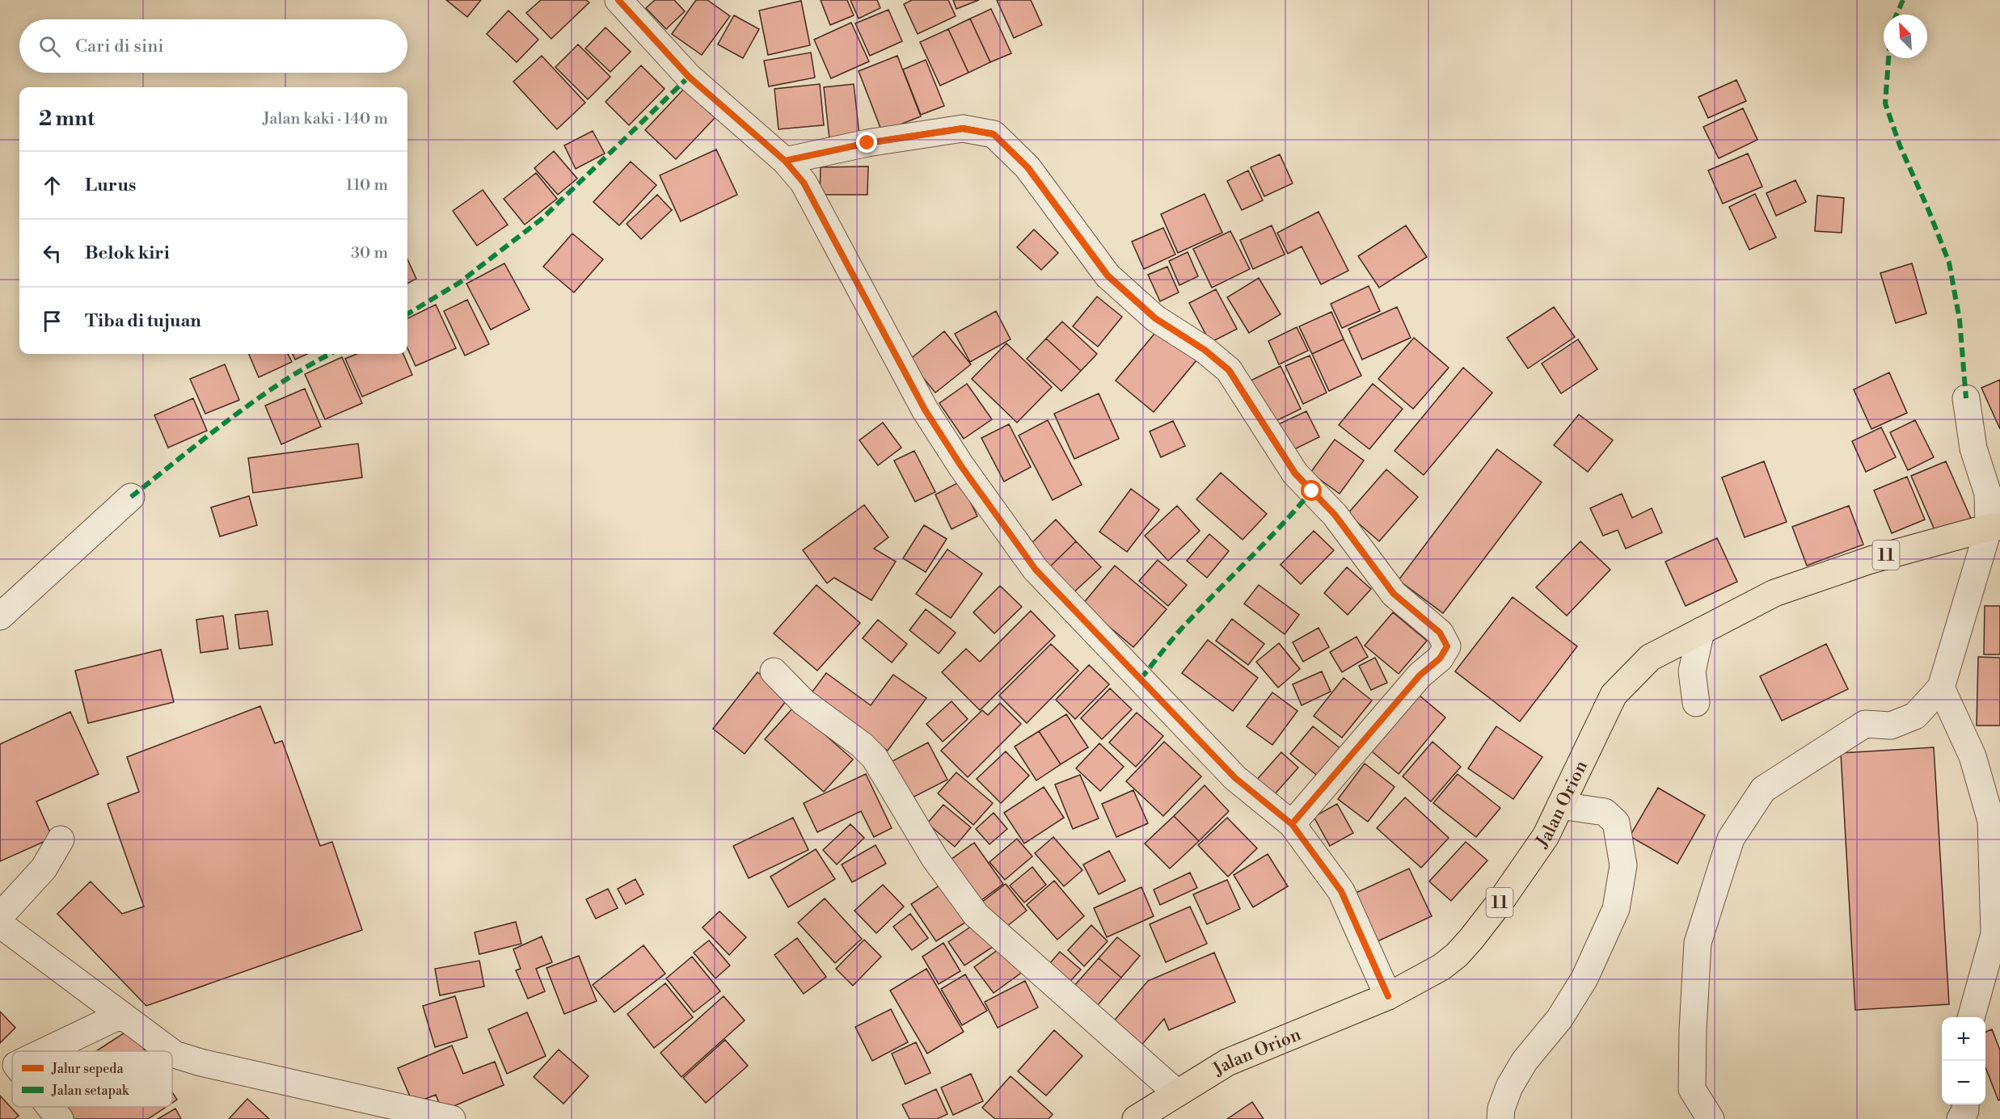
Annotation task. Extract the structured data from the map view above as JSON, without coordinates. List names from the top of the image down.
{
  "streets": {
    "highway": ["11", "Jalan Orion"]
  },
  "legend": ["Jalur sepeda", "Jalan setapak"],
  "north": "top left",
  "page": {
    "search": "Cari di sini",
    "heading": ["2 mnt", "Jalan kaki · 140 m"],
    "list": [
      ["Lurus", "110 m"],
      ["Belok kiri", "30 m"],
      "Tiba di tujuan"
    ],
    "map_buttons": ["+", "−"]
  }
}
